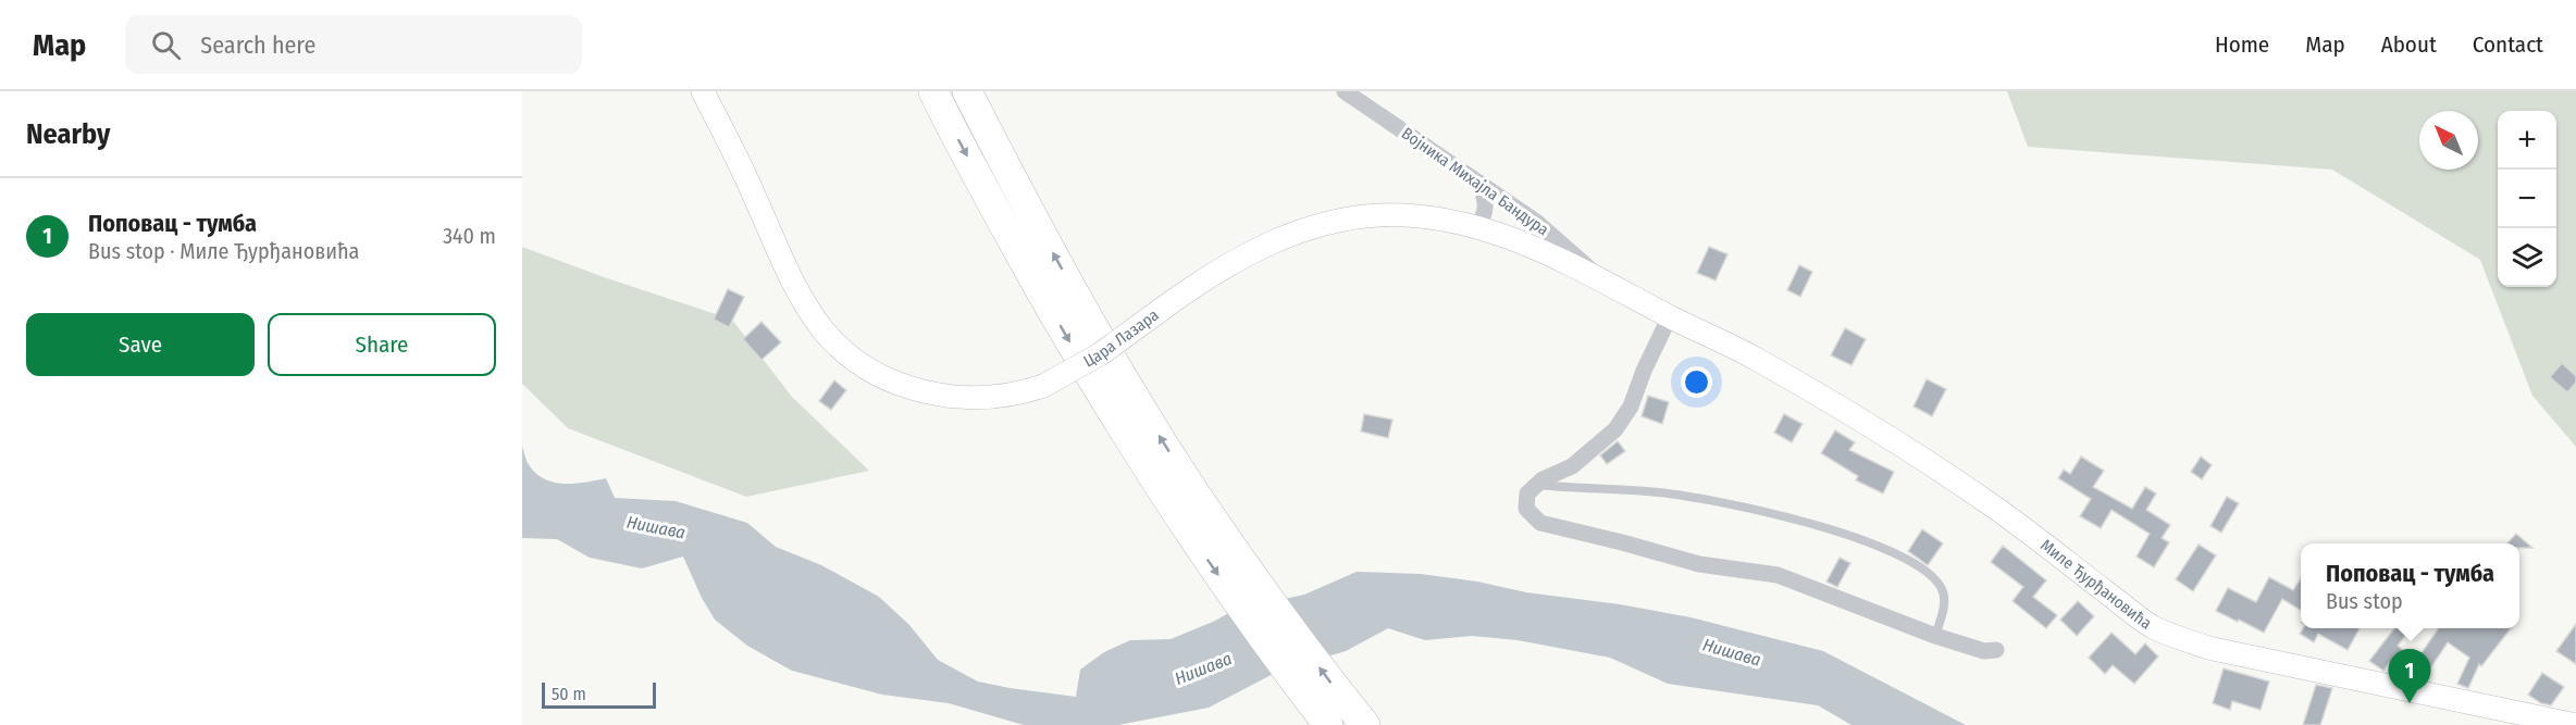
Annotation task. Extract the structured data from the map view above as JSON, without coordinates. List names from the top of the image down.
{
  "streets": {
    "street": ["Војника Михајла Бандура", "Цара Лазара", "Миле Ђурђановића"]
  },
  "crossings": [
    ["Војника Михајла Бандура", "Цара Лазара"],
    ["Цара Лазара", "Миле Ђурђановића"]
  ],
  "water": ["Нишава"],
  "scale_bar": "50 m",
  "north": "top left",
  "page": {
    "header": "Map",
    "search": "Search here",
    "nav": [
      "Home",
      "Map",
      "About",
      "Contact"
    ],
    "heading": "Nearby",
    "map_buttons": ["+", "−"],
    "list": [
      {
        "mark": "1",
        "name": "Поповац - тумба",
        "note": "Bus stop · Миле Ђурђановића",
        "value": "340 m"
      }
    ],
    "buttons": ["Save", "Share"],
    "popup": ["Поповац - тумба", "Bus stop"],
    "pins": "1",
    "scale": "50 m"
  }
}
